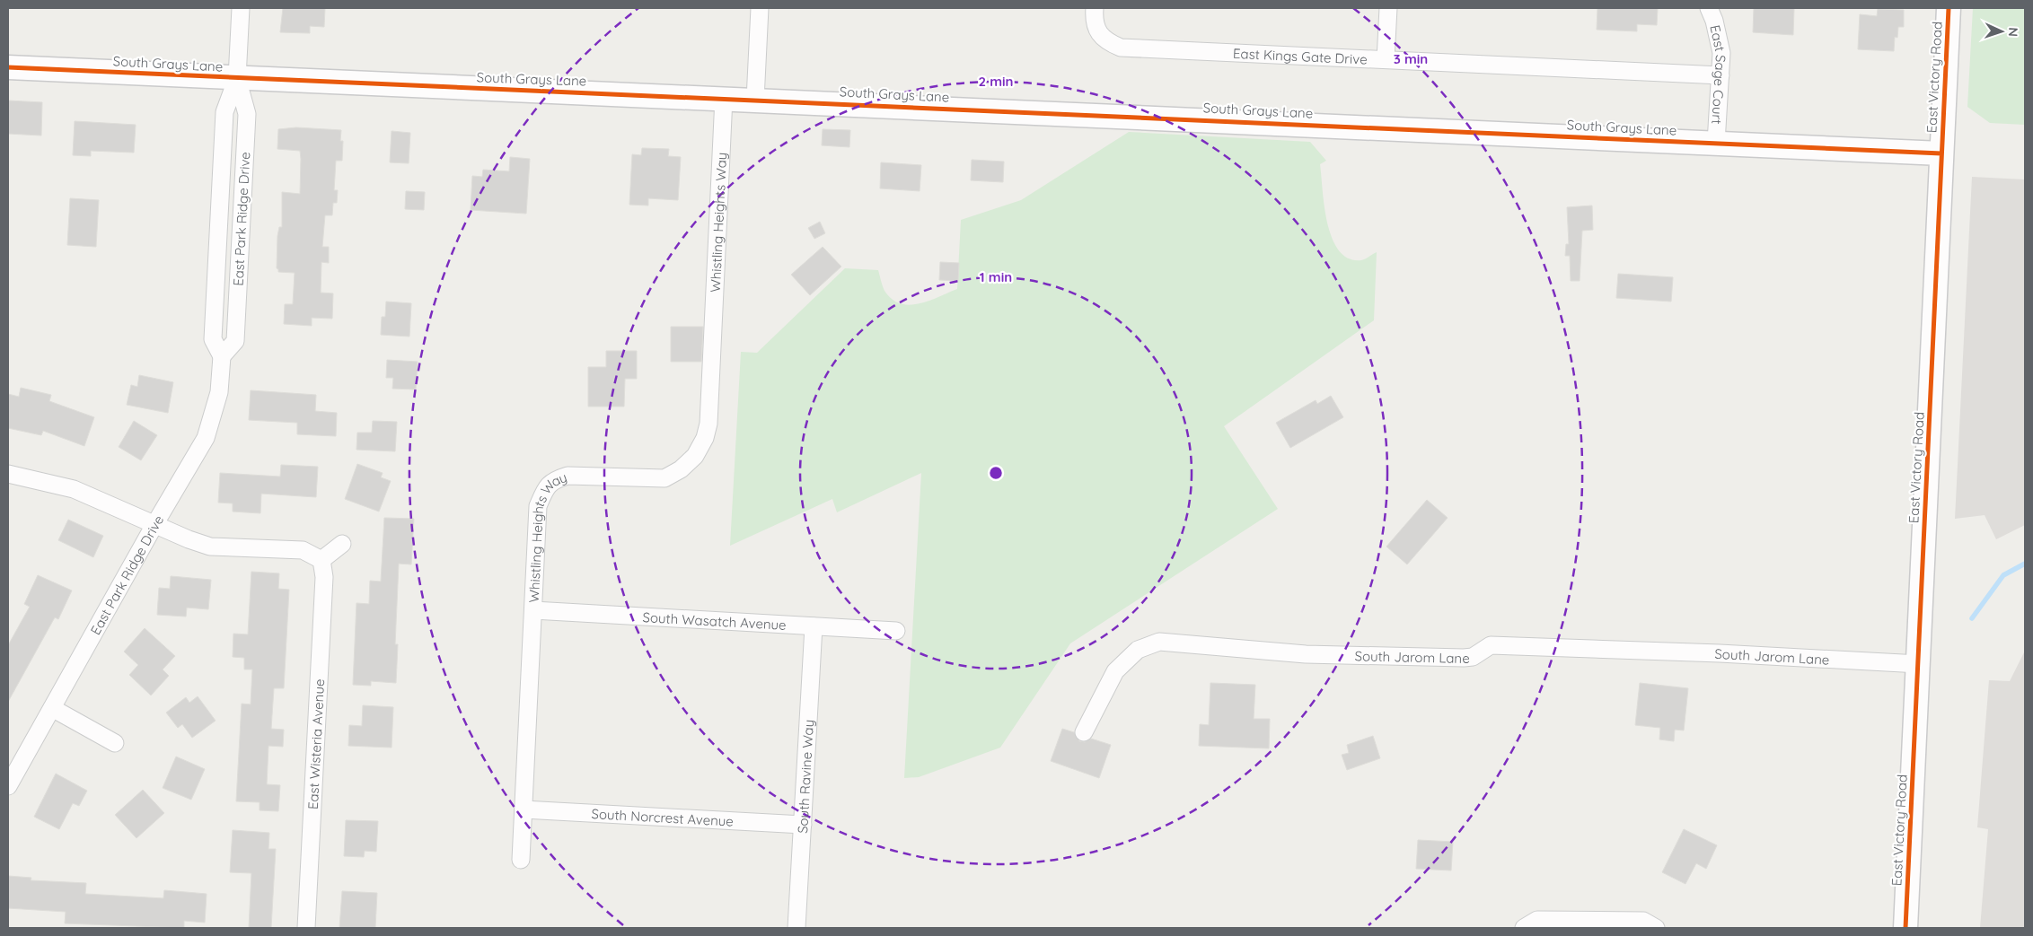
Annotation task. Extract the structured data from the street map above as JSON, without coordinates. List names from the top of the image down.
{
  "streets": {
    "street": [
      "East Kings Gate Drive",
      "South Grays Lane",
      "East Sage Court",
      "East Victory Road",
      "East Park Ridge Drive",
      "Whistling Heights Way",
      "South Wasatch Avenue",
      "South Jarom Lane",
      "East Wisteria Avenue",
      "South Ravine Way",
      "South Norcrest Avenue"
    ]
  },
  "crossings": [
    ["East Kings Gate Drive", "East Sage Court"],
    ["South Grays Lane", "East Sage Court"],
    ["South Grays Lane", "East Victory Road"],
    ["South Grays Lane", "East Park Ridge Drive"],
    ["South Grays Lane", "Whistling Heights Way"],
    ["East Victory Road", "South Jarom Lane"],
    ["Whistling Heights Way", "South Wasatch Avenue"],
    ["Whistling Heights Way", "South Norcrest Avenue"],
    ["South Wasatch Avenue", "South Ravine Way"],
    ["South Ravine Way", "South Norcrest Avenue"]
  ],
  "north": "right",
  "rings": ["3 min", "2 min", "1 min"]
}
